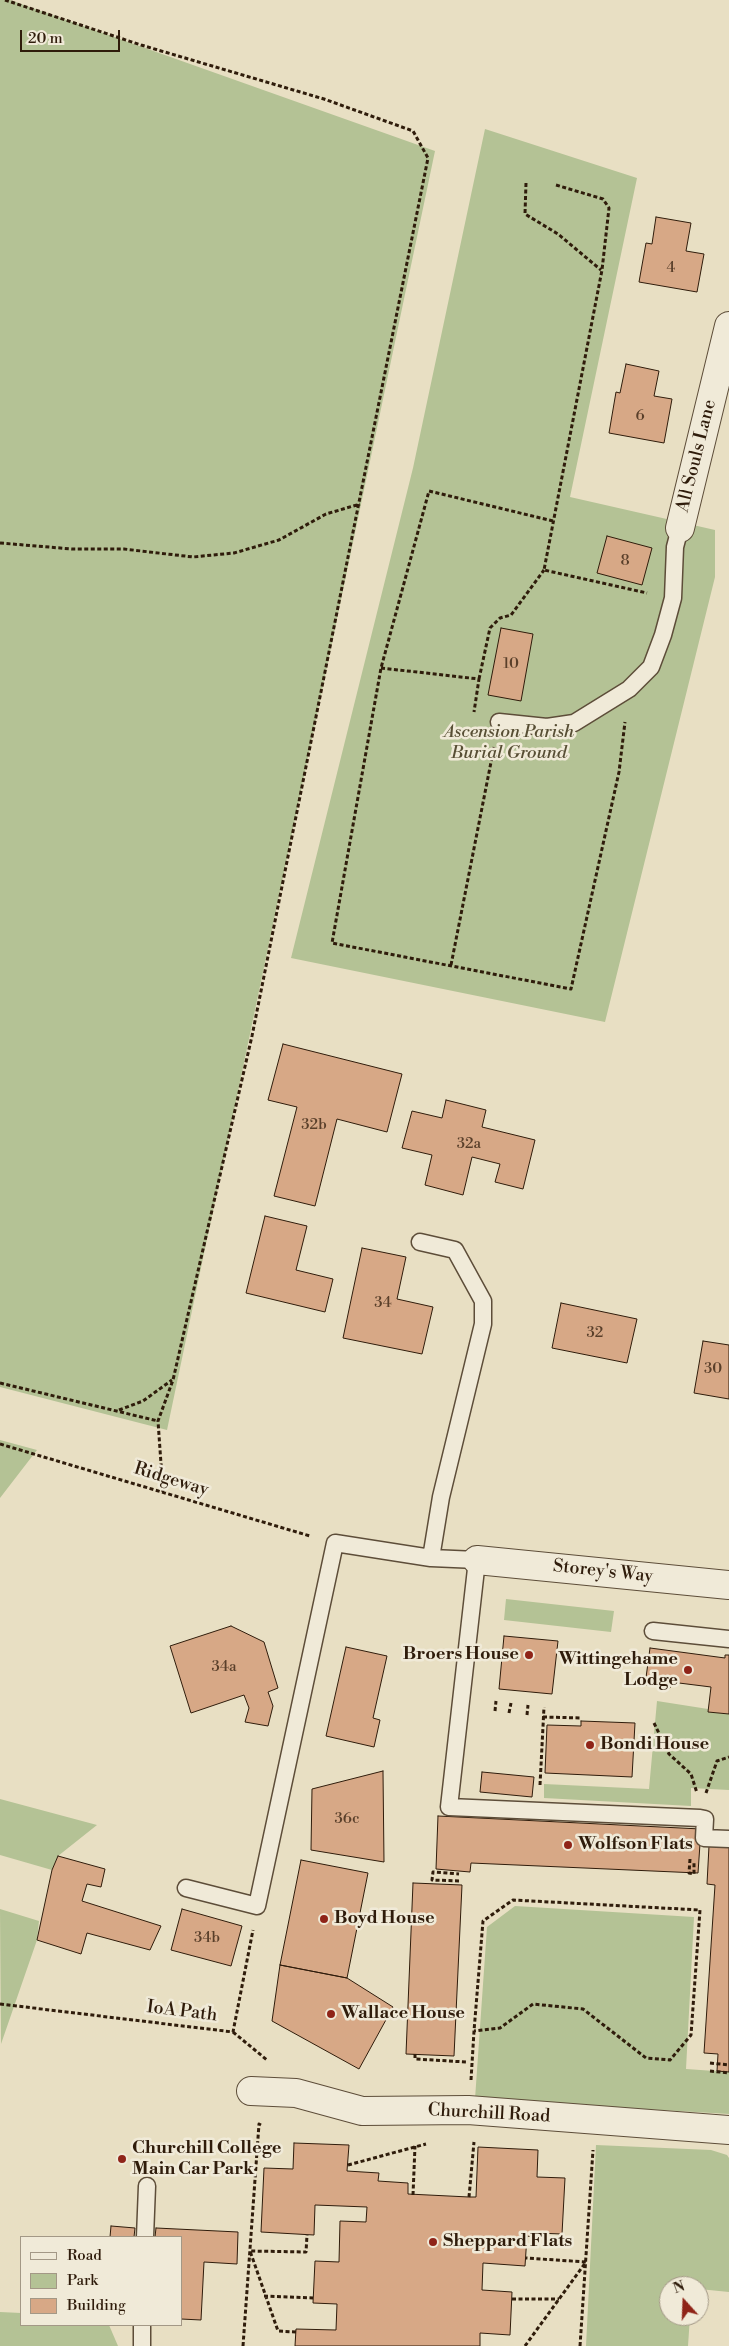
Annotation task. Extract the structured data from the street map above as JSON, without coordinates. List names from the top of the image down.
{
  "streets": {
    "street": ["All Souls Lane", "Storey's Way", "Churchill Road"],
    "path": ["Ridgeway", "IoA Path"]
  },
  "parks": ["Ascension Parish Burial Ground"],
  "places": [
    "Broers House",
    "Wittingehame Lodge",
    "Bondi House",
    "Wolfson Flats",
    "Boyd House",
    "Wallace House",
    "Churchill College Main Car Park",
    "Sheppard Flats"
  ],
  "house_numbers": [
    "4",
    "6",
    "8",
    "10",
    "32b",
    "32a",
    "34",
    "32",
    "30",
    "34a",
    "36c",
    "34b"
  ],
  "legend": ["Road", "Park", "Building"],
  "scale_bar": "20 m",
  "north": "top"
}
